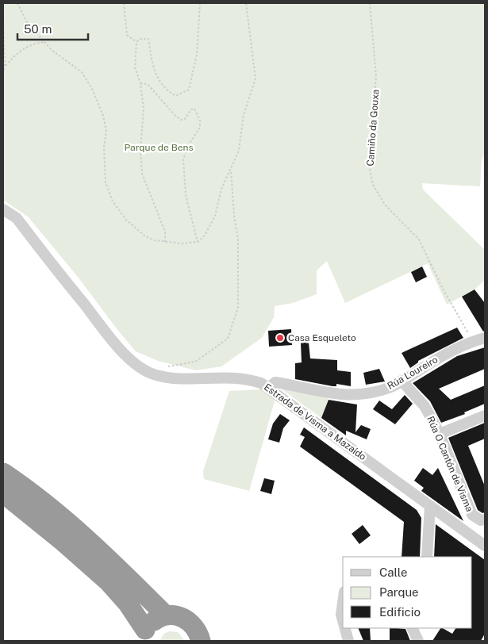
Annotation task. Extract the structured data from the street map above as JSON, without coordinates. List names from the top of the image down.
{
  "streets": {
    "street": ["Rúa Loureiro", "Estrada de Visma a Mazaído", "Rúa O Cantón de Visma"],
    "path": ["Camiño da Gouxa"]
  },
  "crossings": [
    ["Camiño da Gouxa", "Rúa Loureiro"],
    ["Rúa Loureiro", "Estrada de Visma a Mazaído"],
    ["Rúa Loureiro", "Rúa O Cantón de Visma"],
    ["Estrada de Visma a Mazaído", "Rúa O Cantón de Visma"]
  ],
  "parks": ["Parque de Bens"],
  "places": ["Casa Esqueleto"],
  "legend": ["Calle", "Parque", "Edificio"],
  "scale_bar": "50 m"
}
